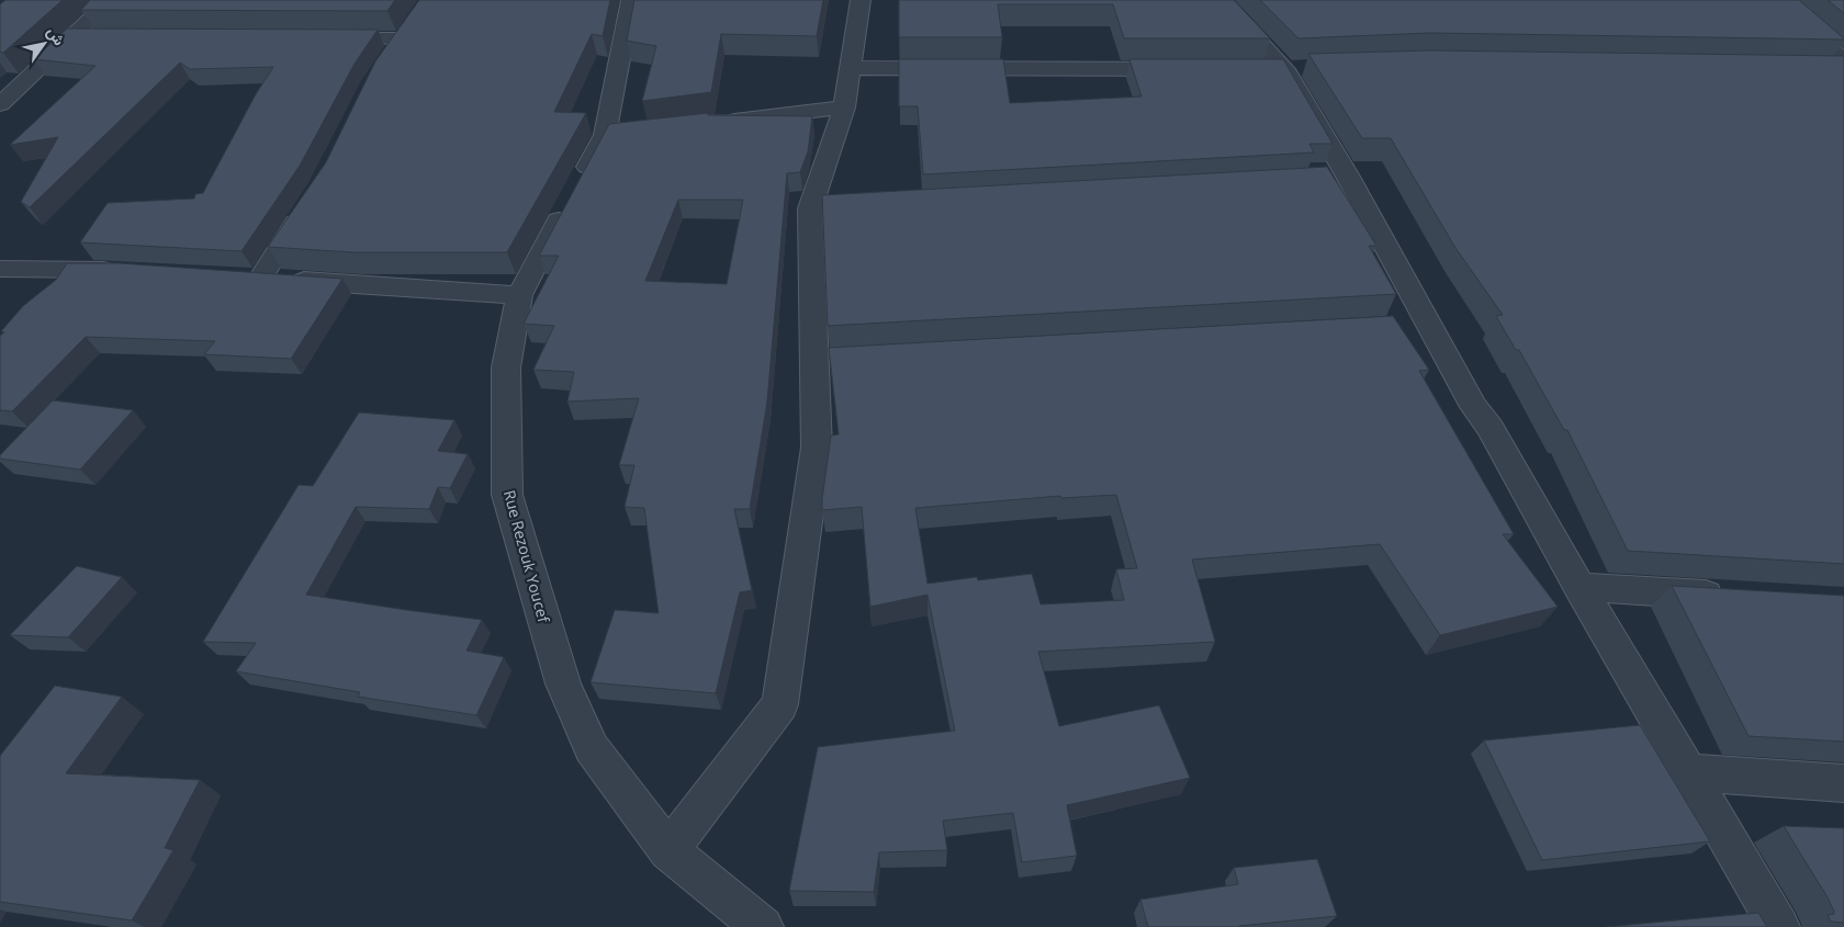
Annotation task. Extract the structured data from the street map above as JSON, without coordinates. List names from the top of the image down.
{
  "streets": {
    "street": ["Rue Rezouk Youcef"]
  },
  "north": "top right"
}
